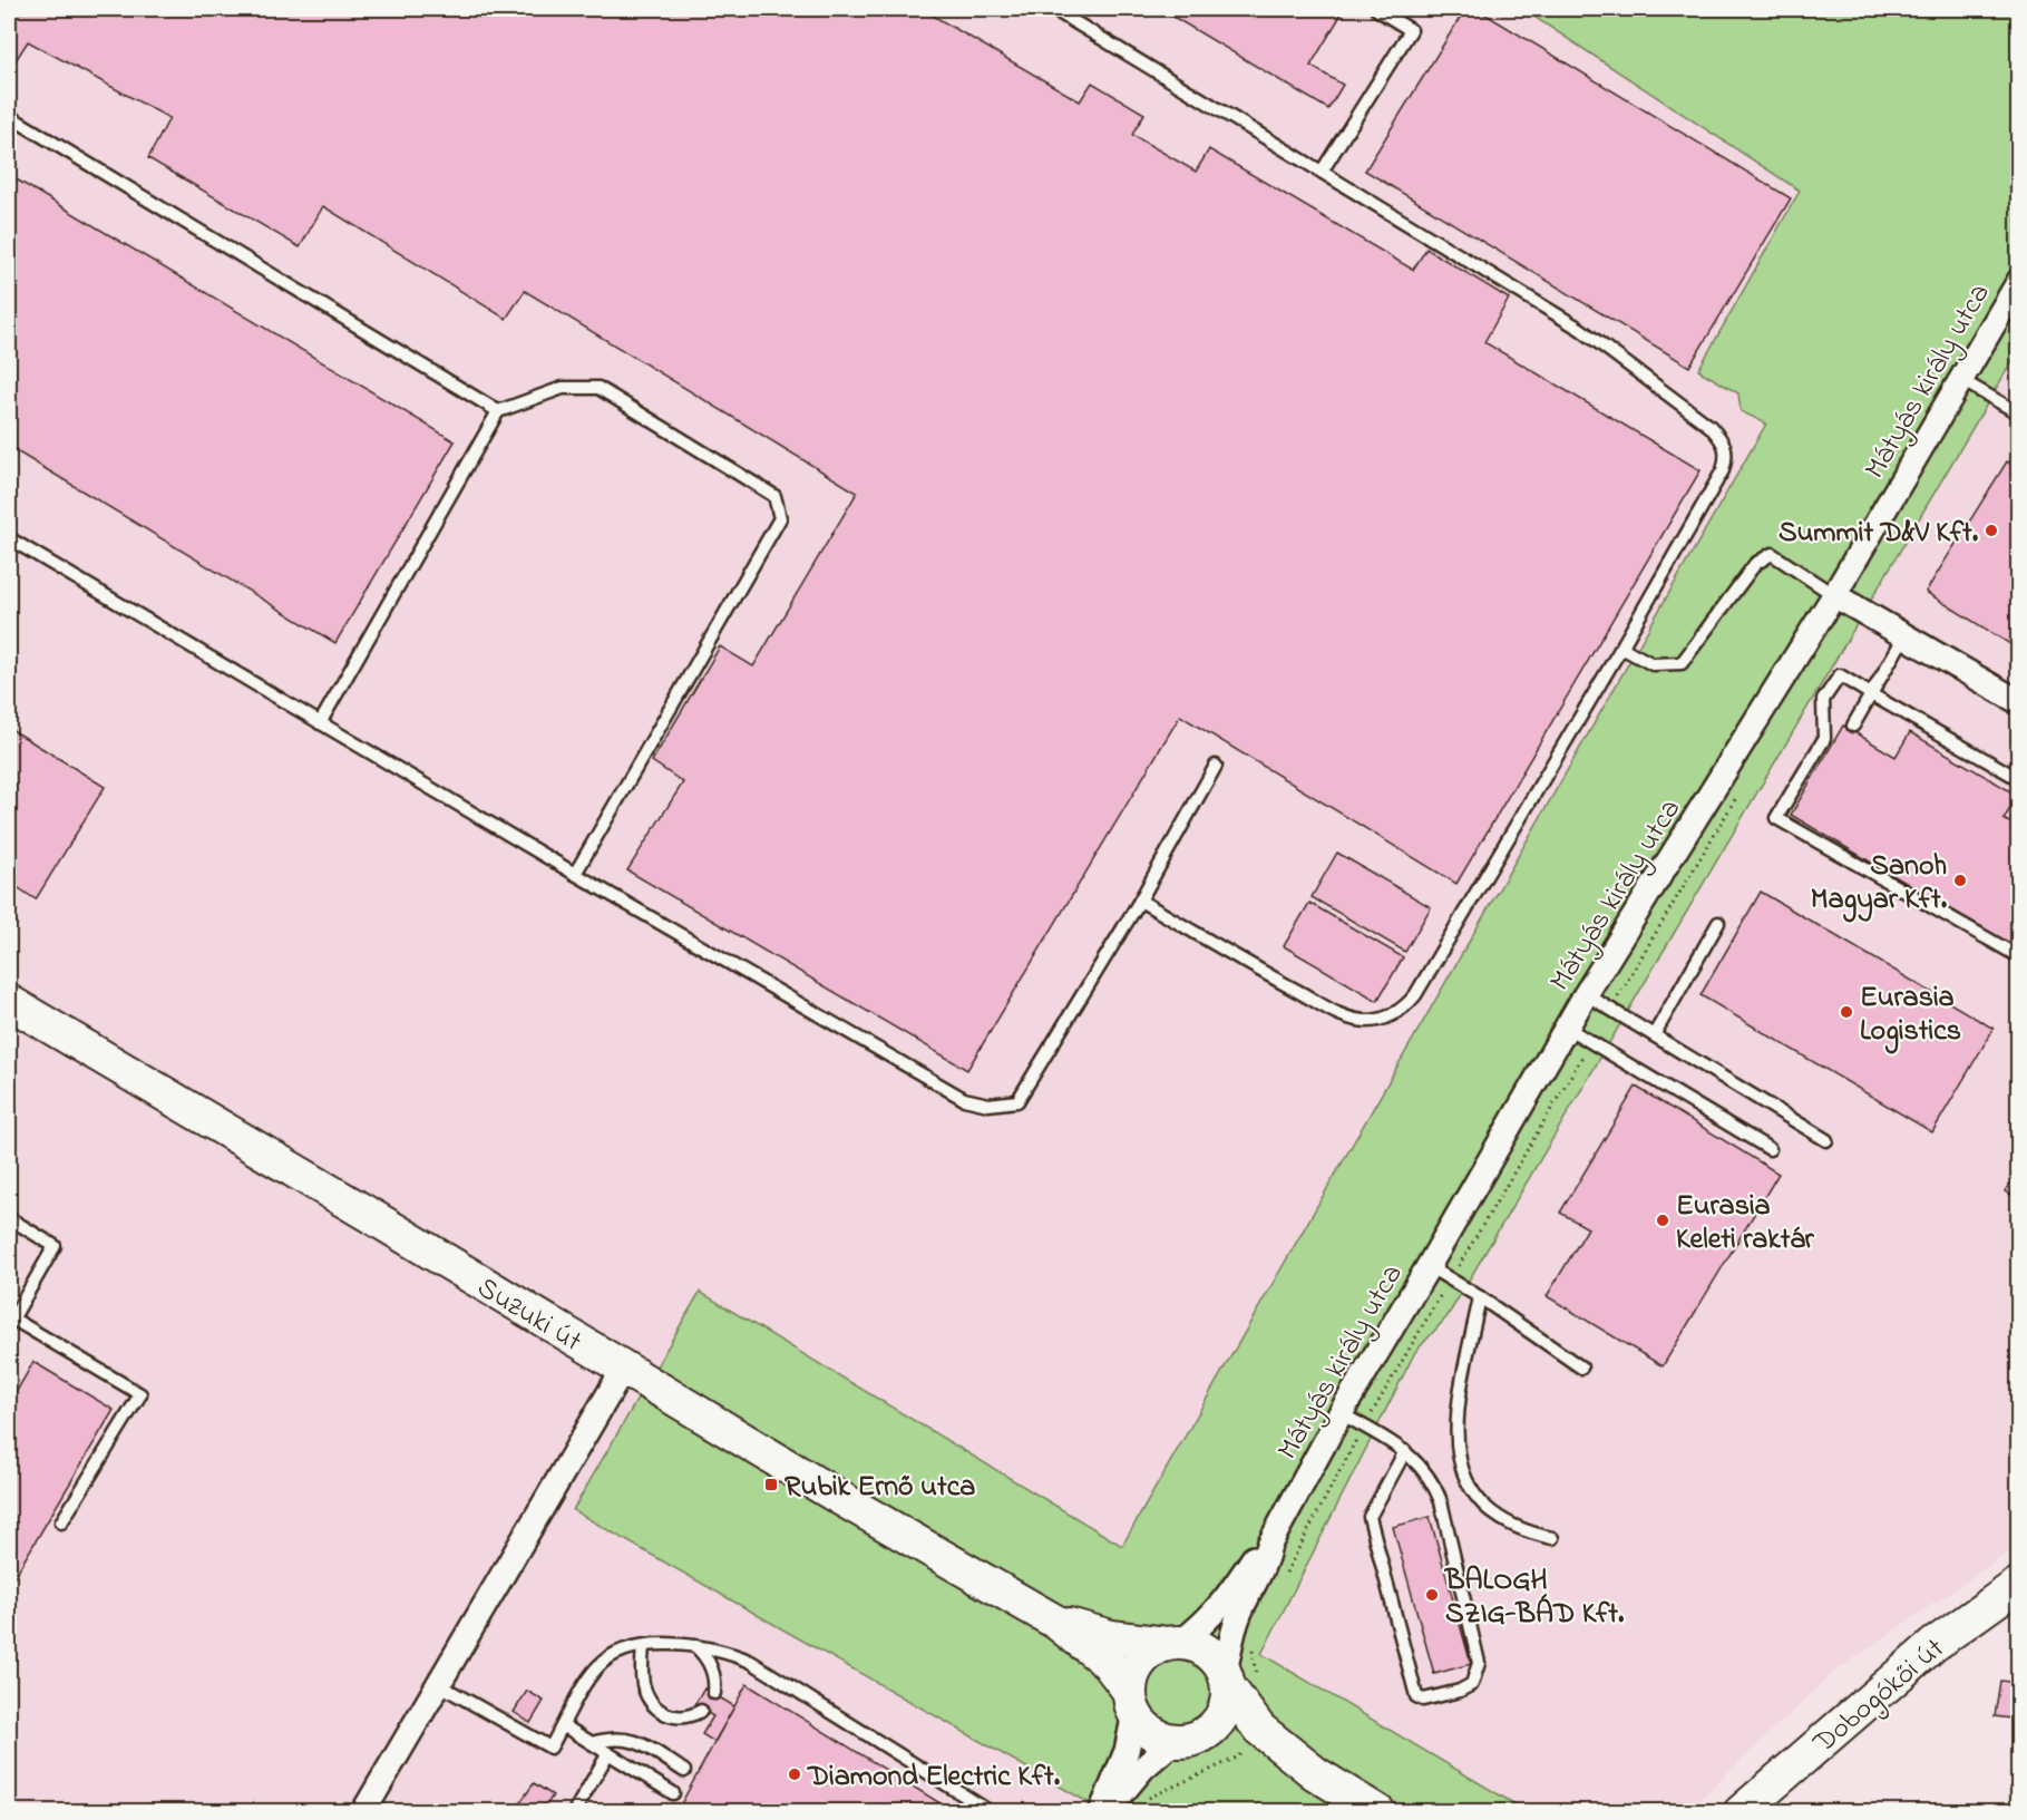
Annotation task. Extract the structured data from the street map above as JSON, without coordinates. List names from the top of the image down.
{
  "streets": {
    "main road": ["Suzuki út", "Dobogókői út"],
    "street": ["Mátyás király utca"]
  },
  "places": {
    "other": [
      "Summit D&V Kft.",
      "Sanoh Magyar Kft.",
      "Eurasia Logistics",
      "Eurasia Keleti raktár",
      "BALOGH SZIG-BÁD Kft.",
      "Diamond Electric Kft."
    ],
    "transit": ["Rubik Ernő utca"]
  }
}
